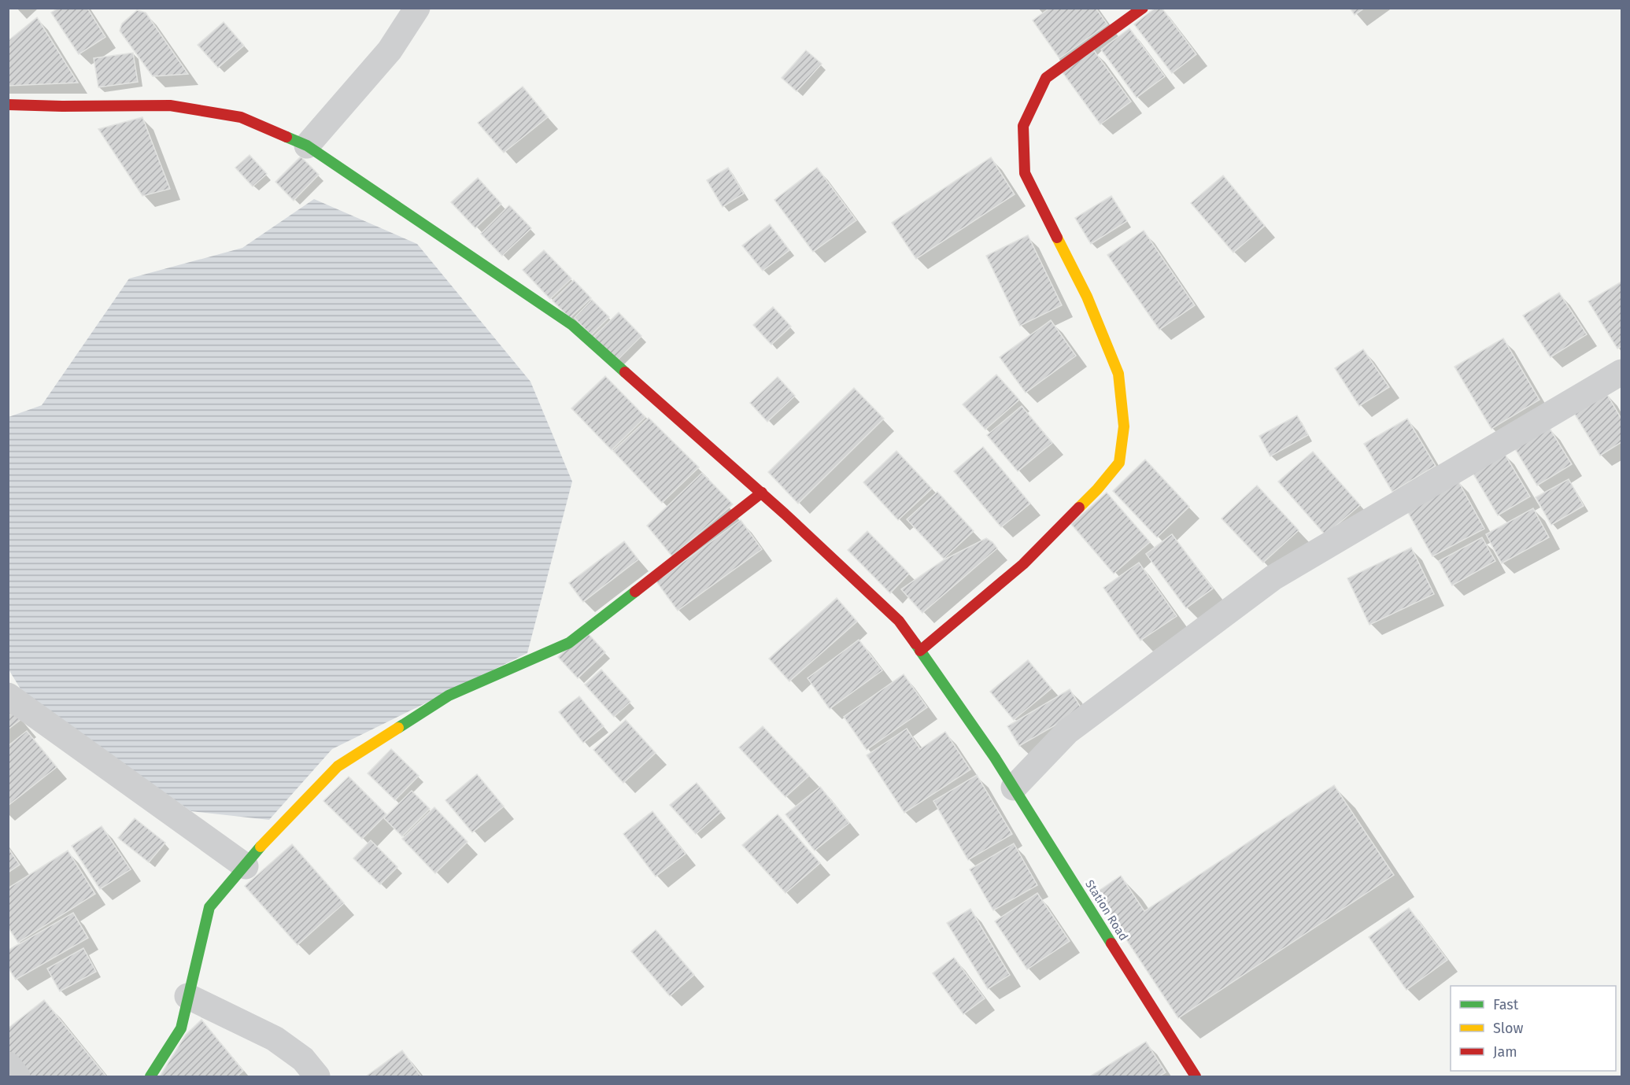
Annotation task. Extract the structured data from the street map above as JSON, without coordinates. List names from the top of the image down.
{
  "streets": {
    "street": ["Station Road"]
  },
  "legend": ["Fast", "Slow", "Jam"]
}
